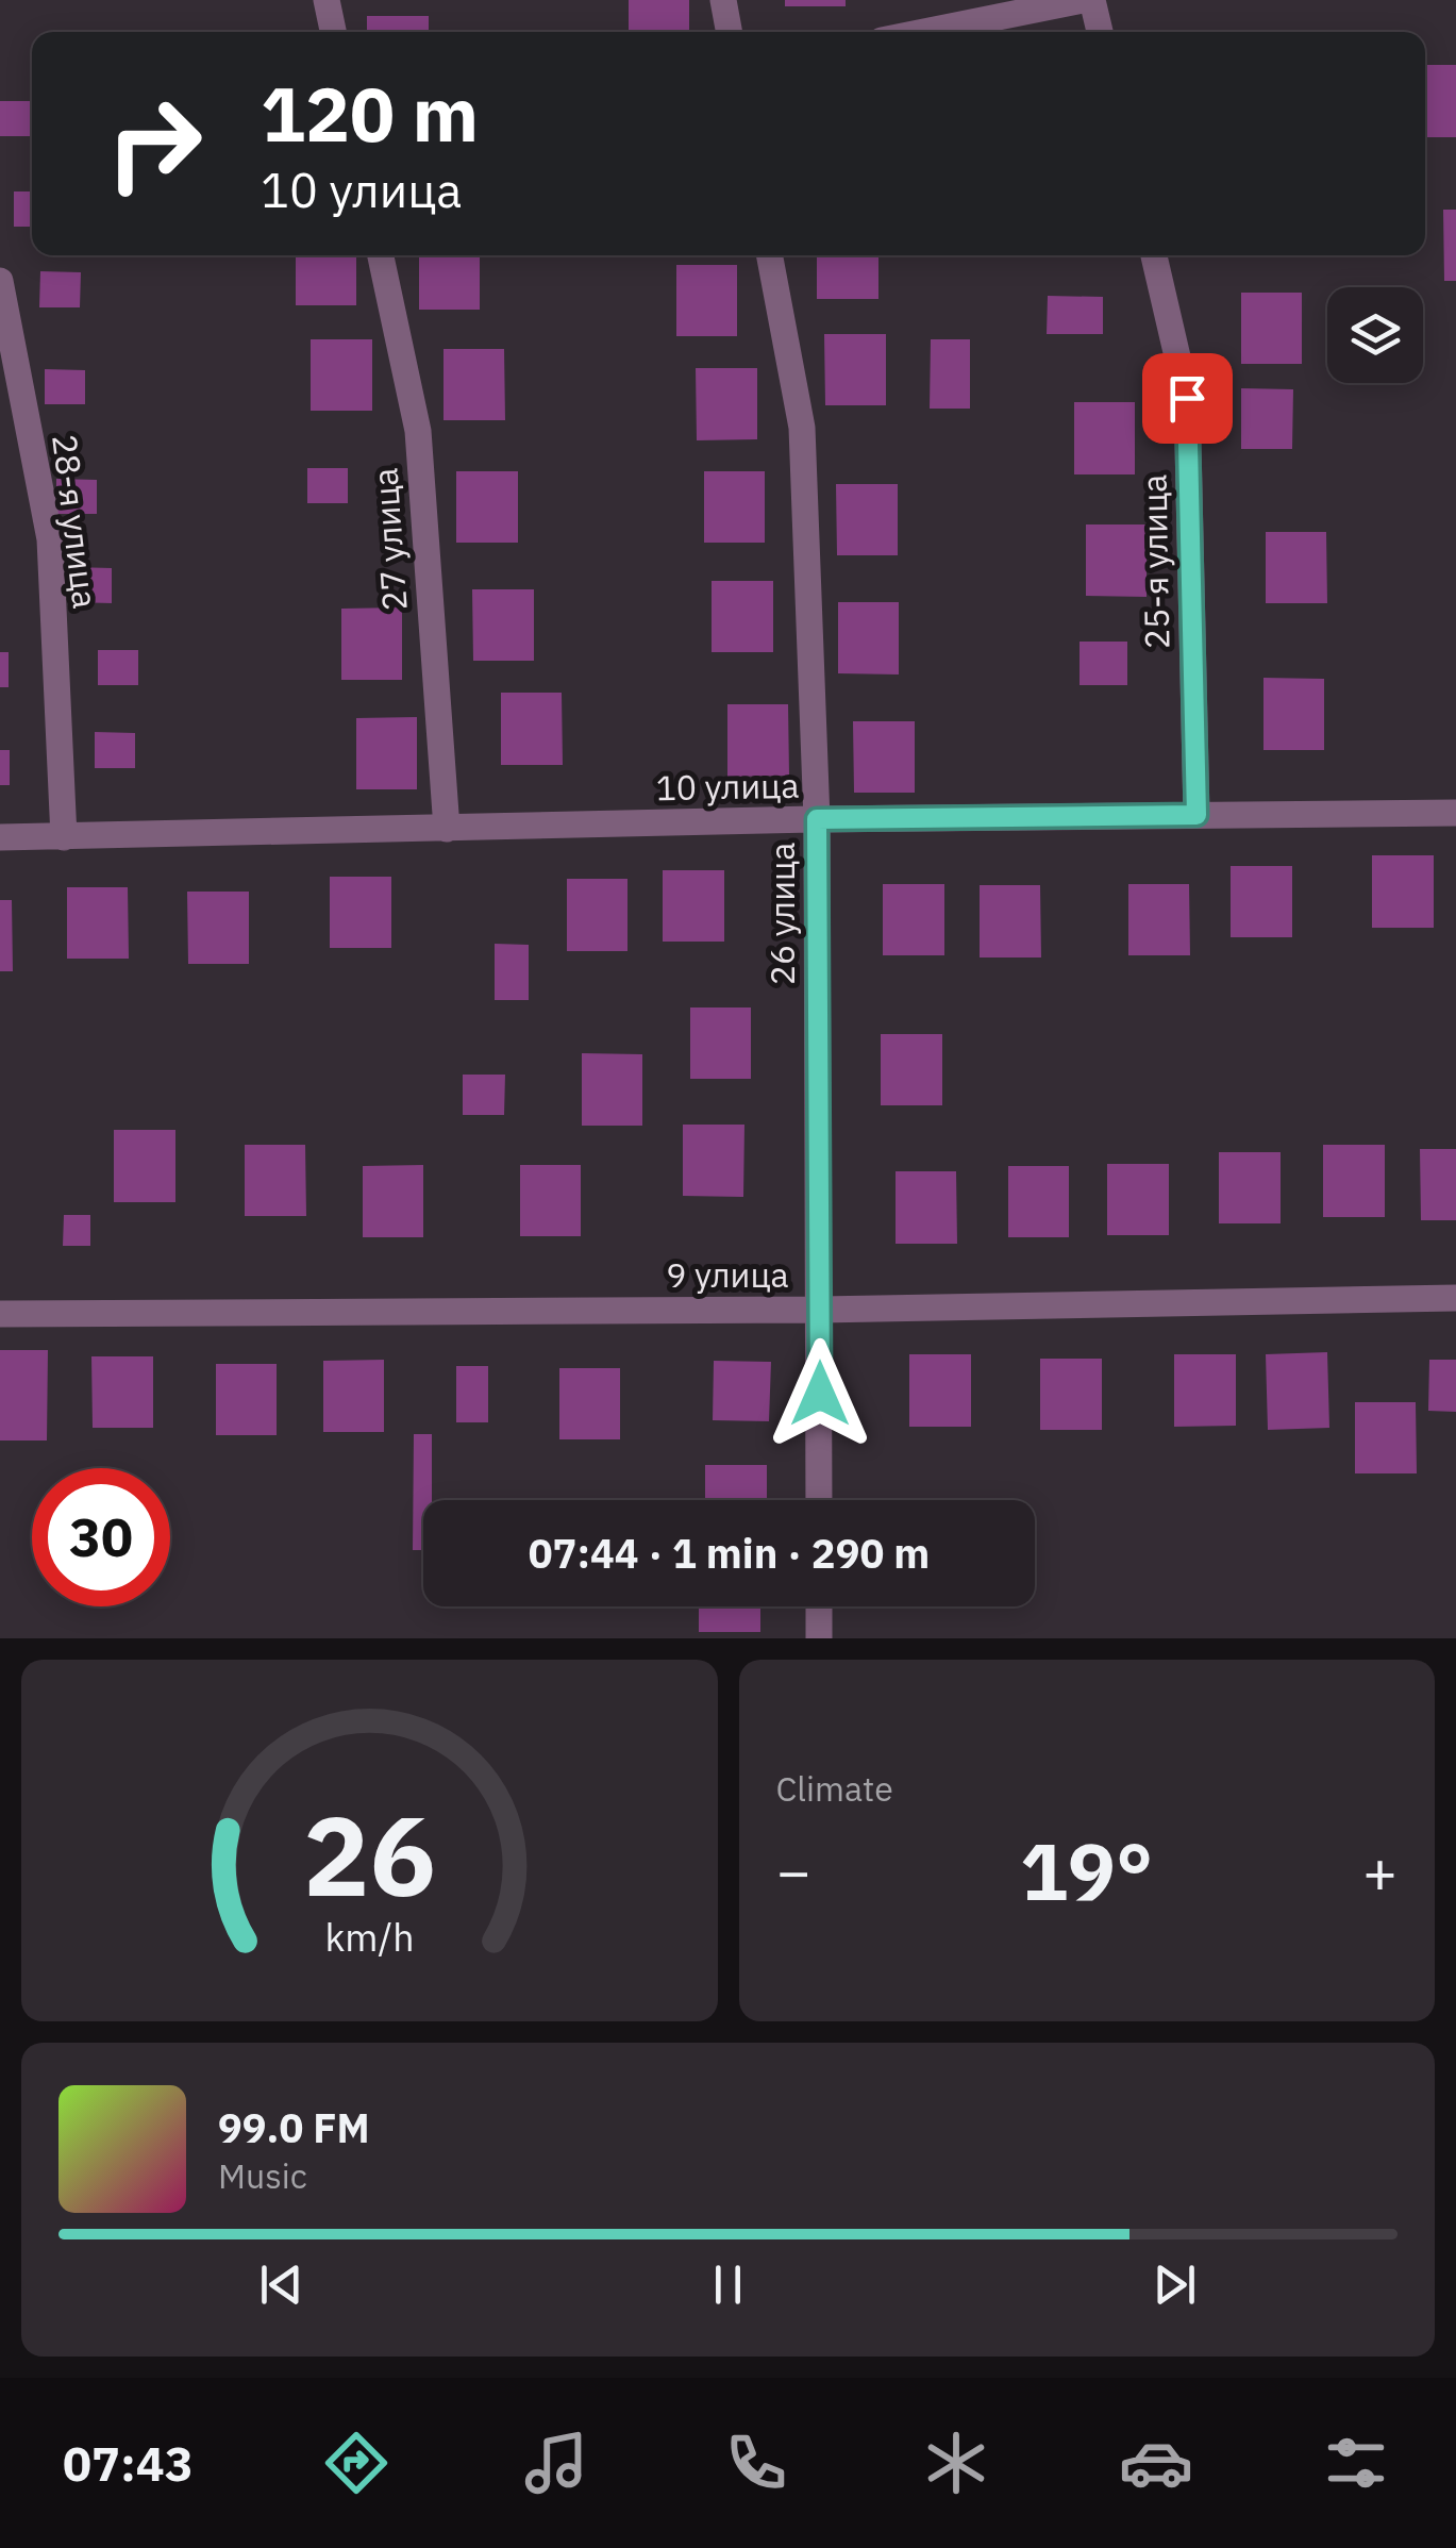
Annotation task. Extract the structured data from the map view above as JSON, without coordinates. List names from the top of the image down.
{
  "streets": {
    "street": [
      "28-я улица",
      "27 улица",
      "25-я улица",
      "10 улица",
      "26 улица",
      "9 улица"
    ]
  },
  "crossings": [
    ["28-я улица", "10 улица"],
    ["27 улица", "10 улица"],
    ["25-я улица", "10 улица"],
    ["10 улица", "26 улица"],
    ["26 улица", "9 улица"]
  ],
  "page": {
    "turn": ["120 m", "10 улица"],
    "limit": "30",
    "trip": "07:44 · 1 min · 290 m",
    "tile": "Climate",
    "heat": ["−", "19°", "+"],
    "song": ["99.0 FM", "Music"],
    "tabs": "07:43",
    "gauge": ["26", "km/h"]
  }
}
